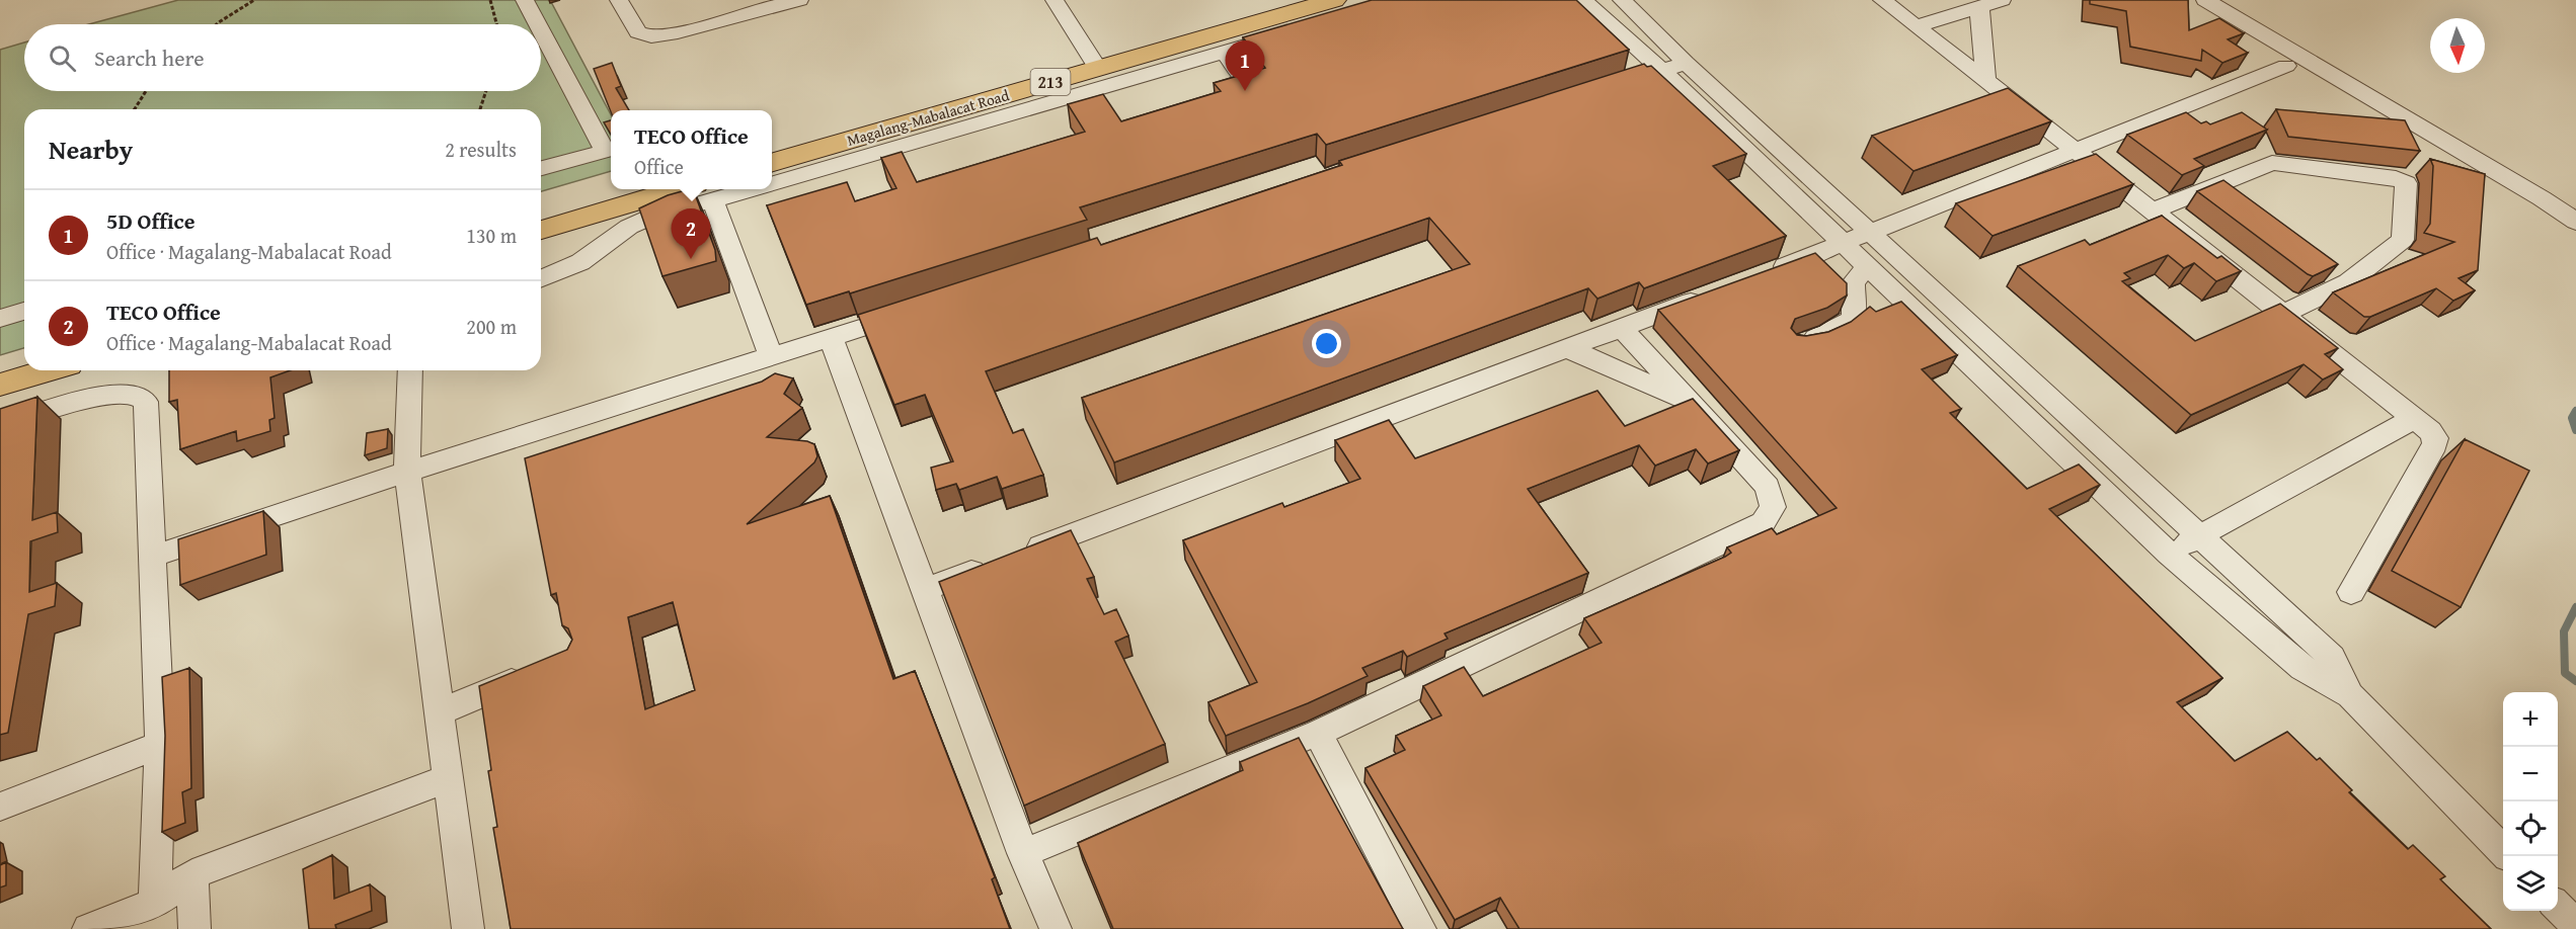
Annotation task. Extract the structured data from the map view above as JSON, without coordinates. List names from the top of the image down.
{
  "streets": {
    "main road": ["213", "Magalang-Mabalacat Road"]
  },
  "north": "bottom",
  "page": {
    "search": "Search here",
    "pins": ["1", "2"],
    "heading": ["Nearby", "2 results"],
    "popup": ["TECO Office", "Office"],
    "list": [
      {
        "mark": "1",
        "name": "5D Office",
        "note": "Office · Magalang-Mabalacat Road",
        "value": "130 m"
      },
      {
        "mark": "2",
        "name": "TECO Office",
        "note": "Office · Magalang-Mabalacat Road",
        "value": "200 m"
      }
    ],
    "map_buttons": ["+", "−"]
  }
}
